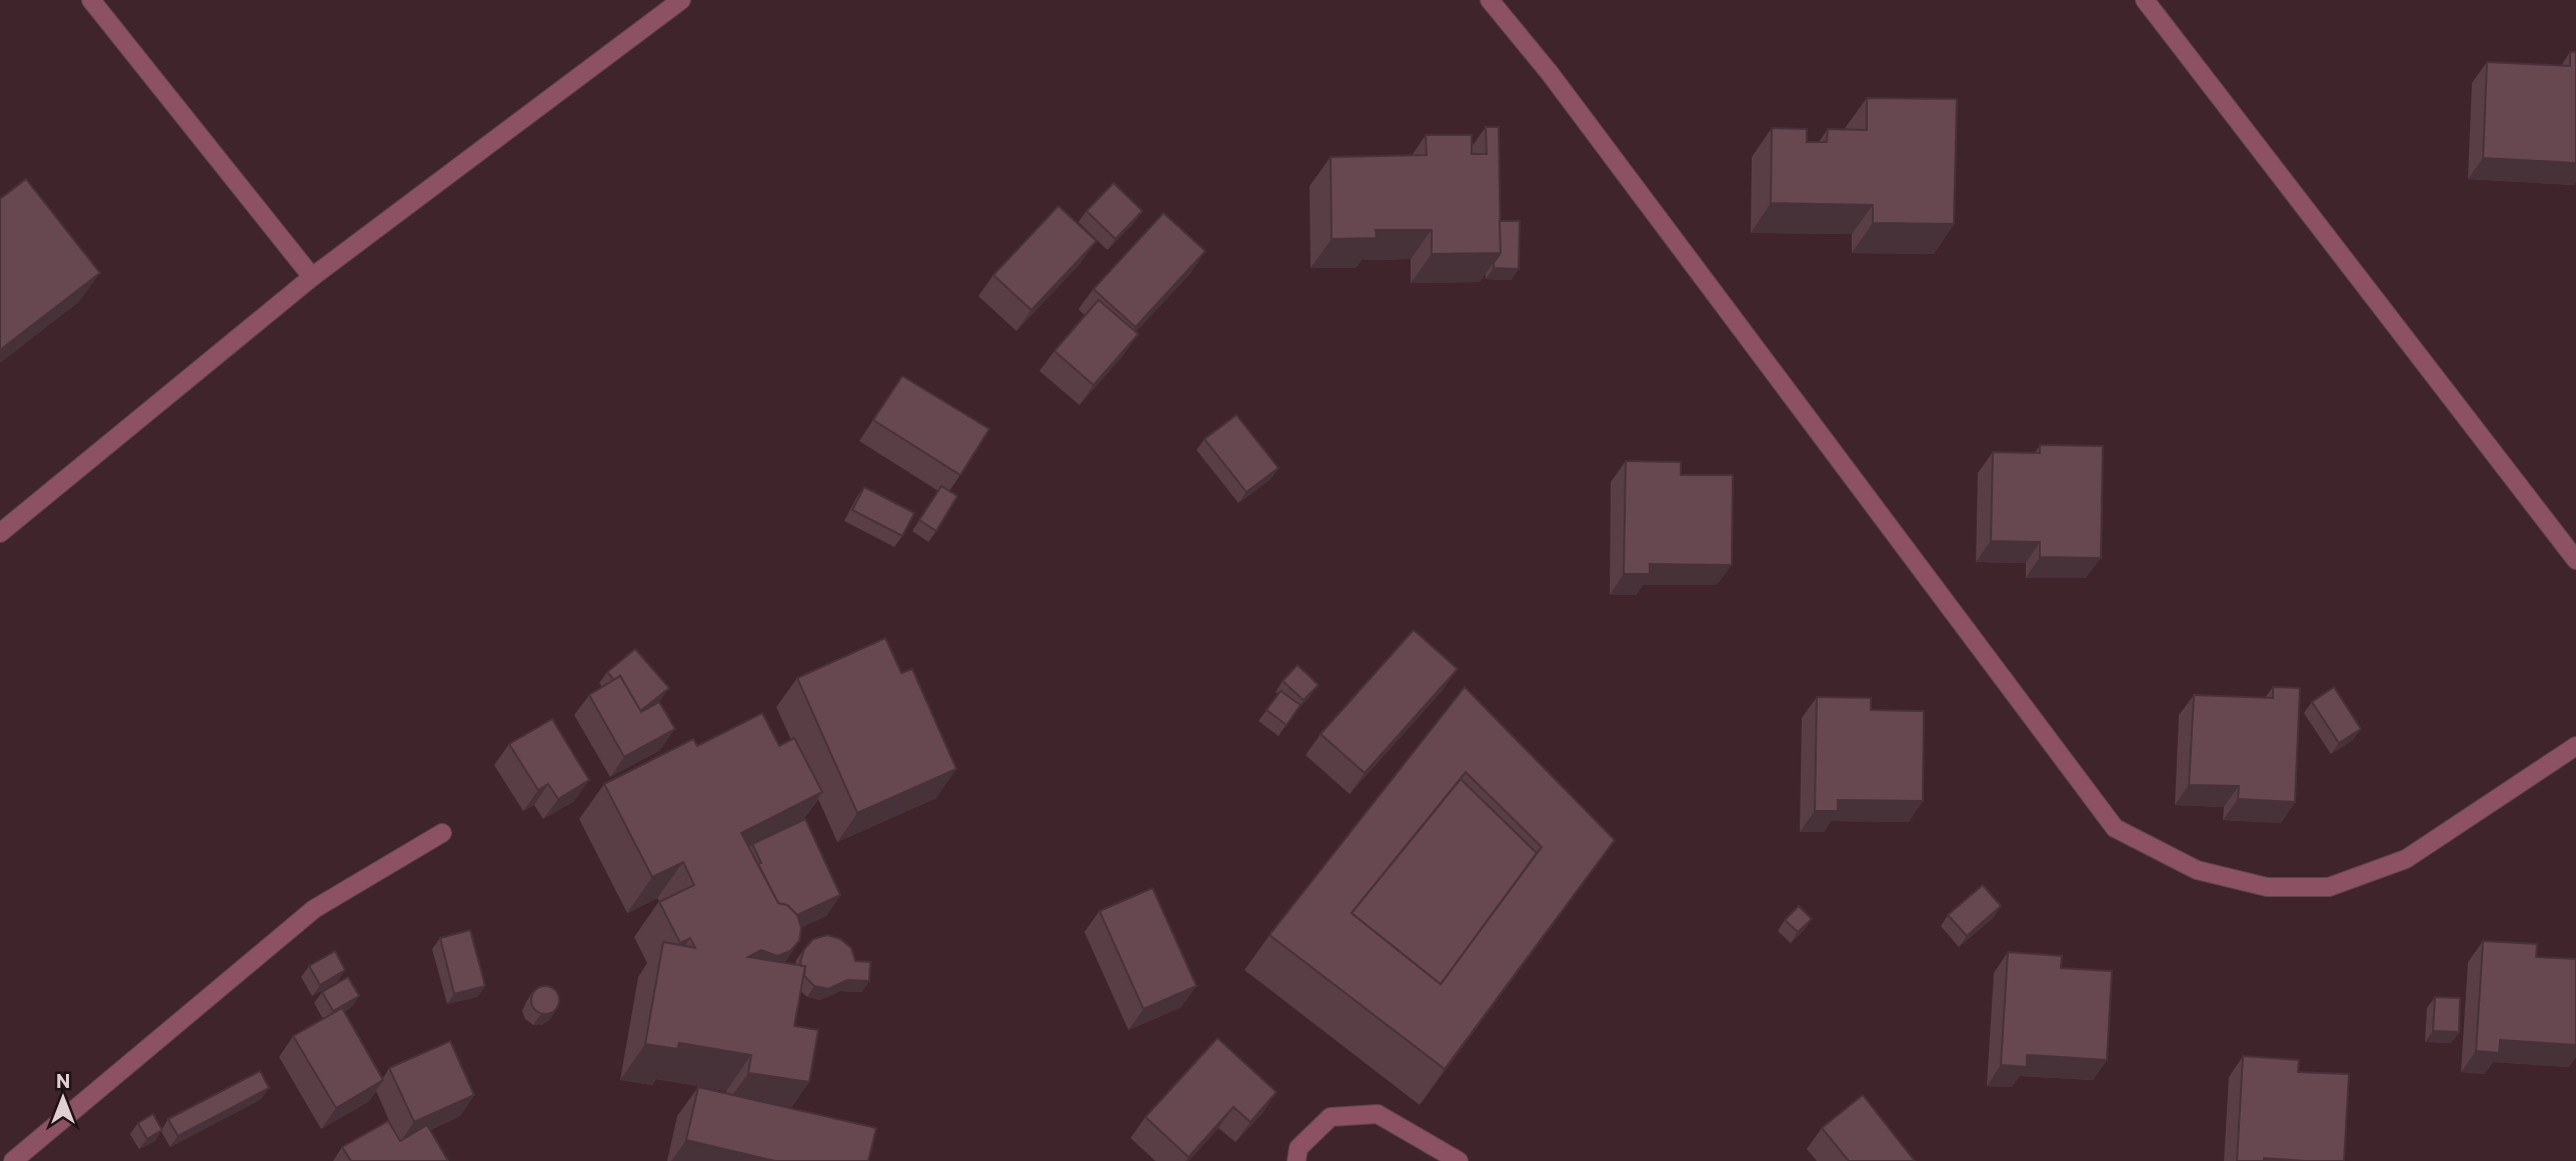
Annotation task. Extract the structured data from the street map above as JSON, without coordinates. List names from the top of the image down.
{
  "north": "top"
}
